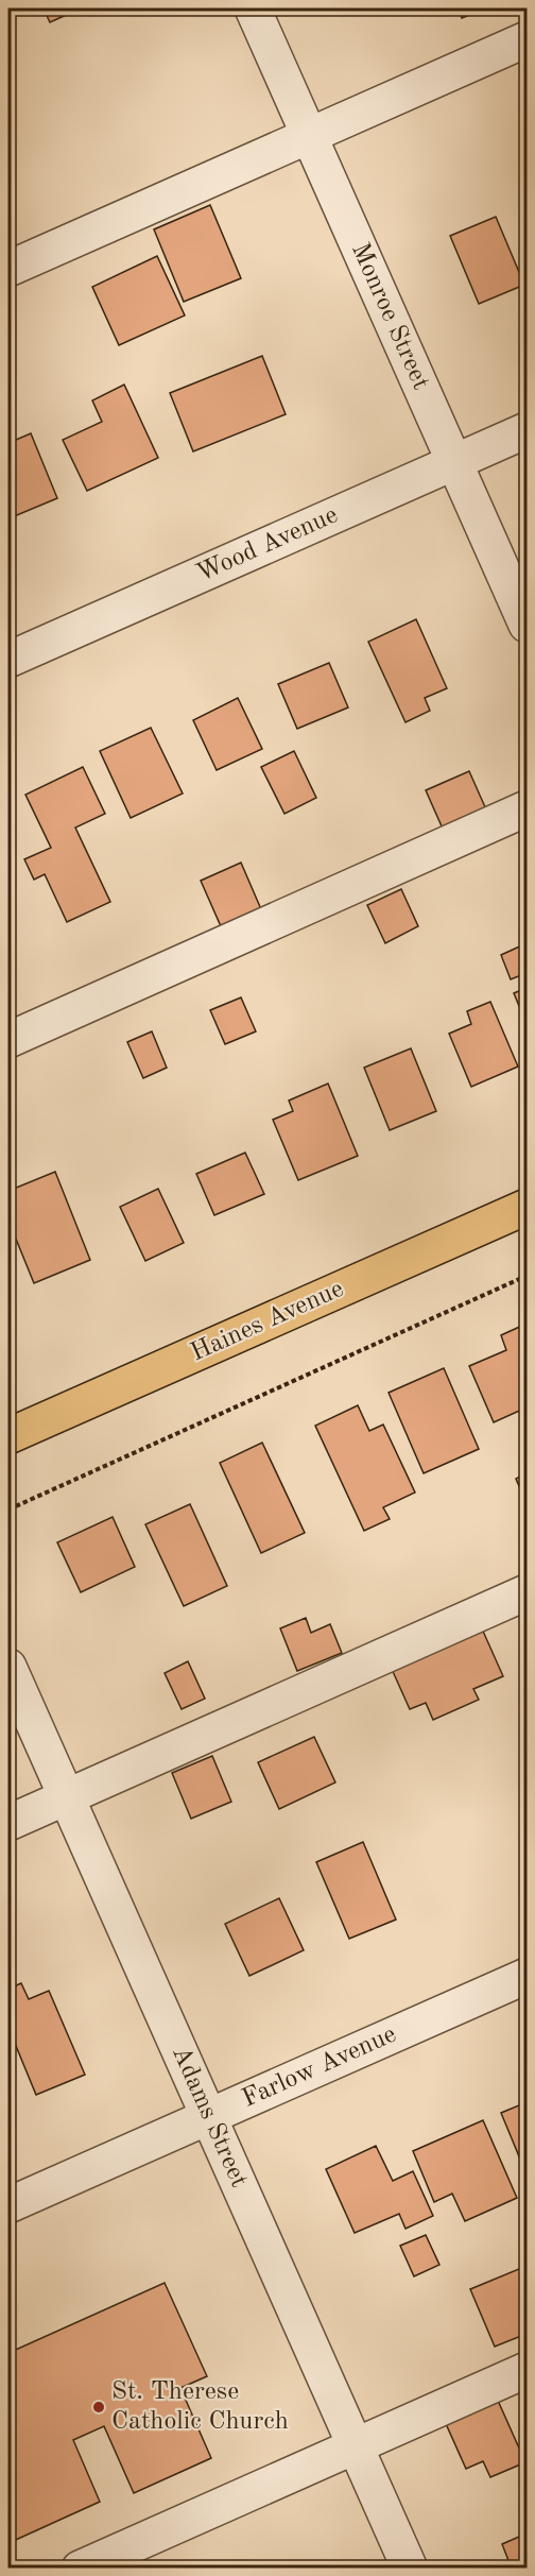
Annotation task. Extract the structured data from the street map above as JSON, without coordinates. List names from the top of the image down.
{
  "streets": {
    "main road": ["Haines Avenue"],
    "street": [
      "Monroe Street",
      "Wood Avenue",
      "Farlow Avenue",
      "Adams Street"
    ]
  },
  "crossings": [
    ["Monroe Street", "Wood Avenue"],
    ["Farlow Avenue", "Adams Street"]
  ],
  "places": ["St. Therese Catholic Church"]
}
